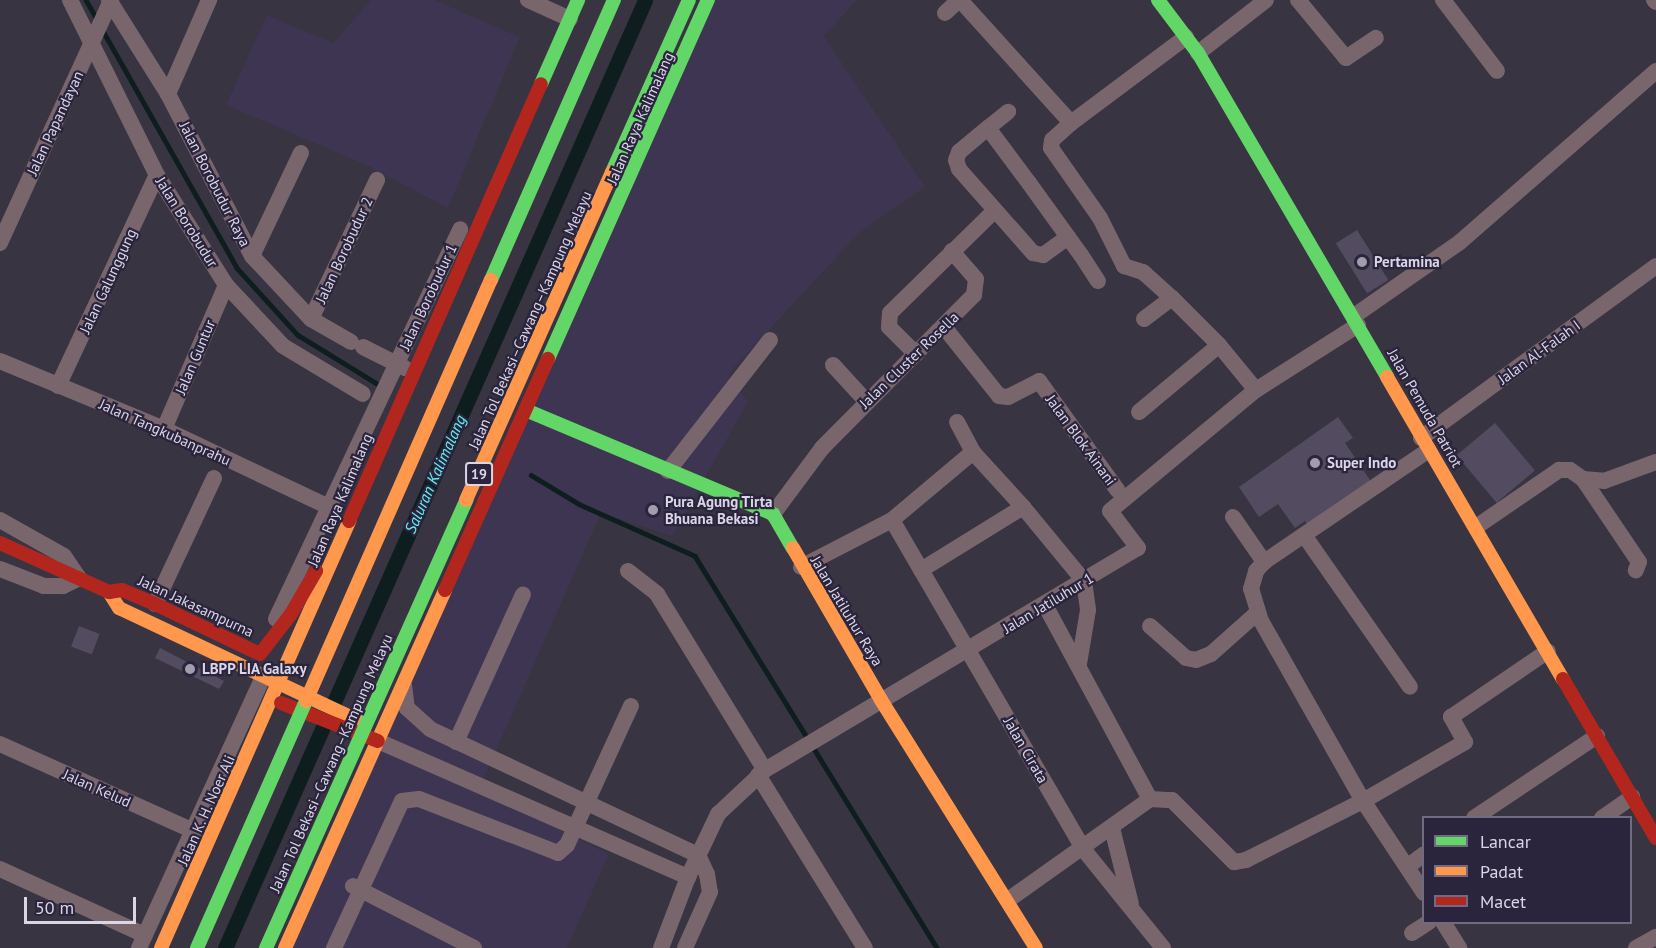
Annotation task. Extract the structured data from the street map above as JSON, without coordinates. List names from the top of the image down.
{
  "streets": {
    "main road": [
      "Jalan Raya Kalimalang",
      "Jalan Tol Bekasi–Cawang–Kampung Melayu",
      "Jalan Pemuda Patriot",
      "19",
      "Jalan Jakasampurna",
      "Jalan Jatiluhur Raya",
      "Jalan K. H. Noer Ali"
    ],
    "street": [
      "Jalan Papandayan",
      "Jalan Borobudur Raya",
      "Jalan Borobudur",
      "Jalan Borobudur 2",
      "Jalan Galunggung",
      "Jalan Borobudur 1",
      "Jalan Al-Falah I",
      "Jalan Guntur",
      "Jalan Cluster Rosella",
      "Jalan Tangkubanprahu",
      "Jalan Blok Ainani",
      "Jalan Jatiluhur 1",
      "Jalan Cirata",
      "Jalan Kelud"
    ]
  },
  "crossings": [
    ["Jalan Raya Kalimalang", "Jalan Borobudur Raya"],
    ["Jalan Raya Kalimalang", "Jalan Jakasampurna"],
    ["Jalan Raya Kalimalang", "Jalan K. H. Noer Ali"],
    ["Jalan Papandayan", "Jalan Borobudur Raya"],
    ["Jalan Papandayan", "Jalan Borobudur"],
    ["Jalan Borobudur Raya", "Jalan Borobudur 2"],
    ["Jalan Borobudur Raya", "Jalan Borobudur 1"],
    ["Jalan Borobudur", "Jalan Galunggung"],
    ["Jalan Borobudur", "Jalan Guntur"],
    ["Jalan Galunggung", "Jalan Tangkubanprahu"],
    ["Jalan Borobudur 1", "Jalan Tangkubanprahu"],
    ["Jalan Borobudur 1", "Jalan Jakasampurna"],
    ["Jalan Al-Falah I", "Jalan Pemuda Patriot"],
    ["Jalan Guntur", "Jalan Tangkubanprahu"],
    ["Jalan Cluster Rosella", "Jalan Blok Ainani"],
    ["Jalan Cluster Rosella", "Jalan Jatiluhur Raya"],
    ["Jalan Pemuda Patriot", "Jalan Jatiluhur 1"],
    ["Jalan Tangkubanprahu", "Jalan Jakasampurna"],
    ["Jalan Jatiluhur 1", "Jalan Jatiluhur Raya"],
    ["Jalan Jatiluhur 1", "Jalan Cirata"],
    ["Jalan Jakasampurna", "Jalan K. H. Noer Ali"]
  ],
  "water": ["Saluran Kalimalang"],
  "places": [
    "Pertamina",
    "Super Indo",
    "Pura Agung Tirta Bhuana Bekasi",
    "LBPP LIA Galaxy"
  ],
  "legend": ["Lancar", "Padat", "Macet"],
  "scale_bar": "50 m"
}
